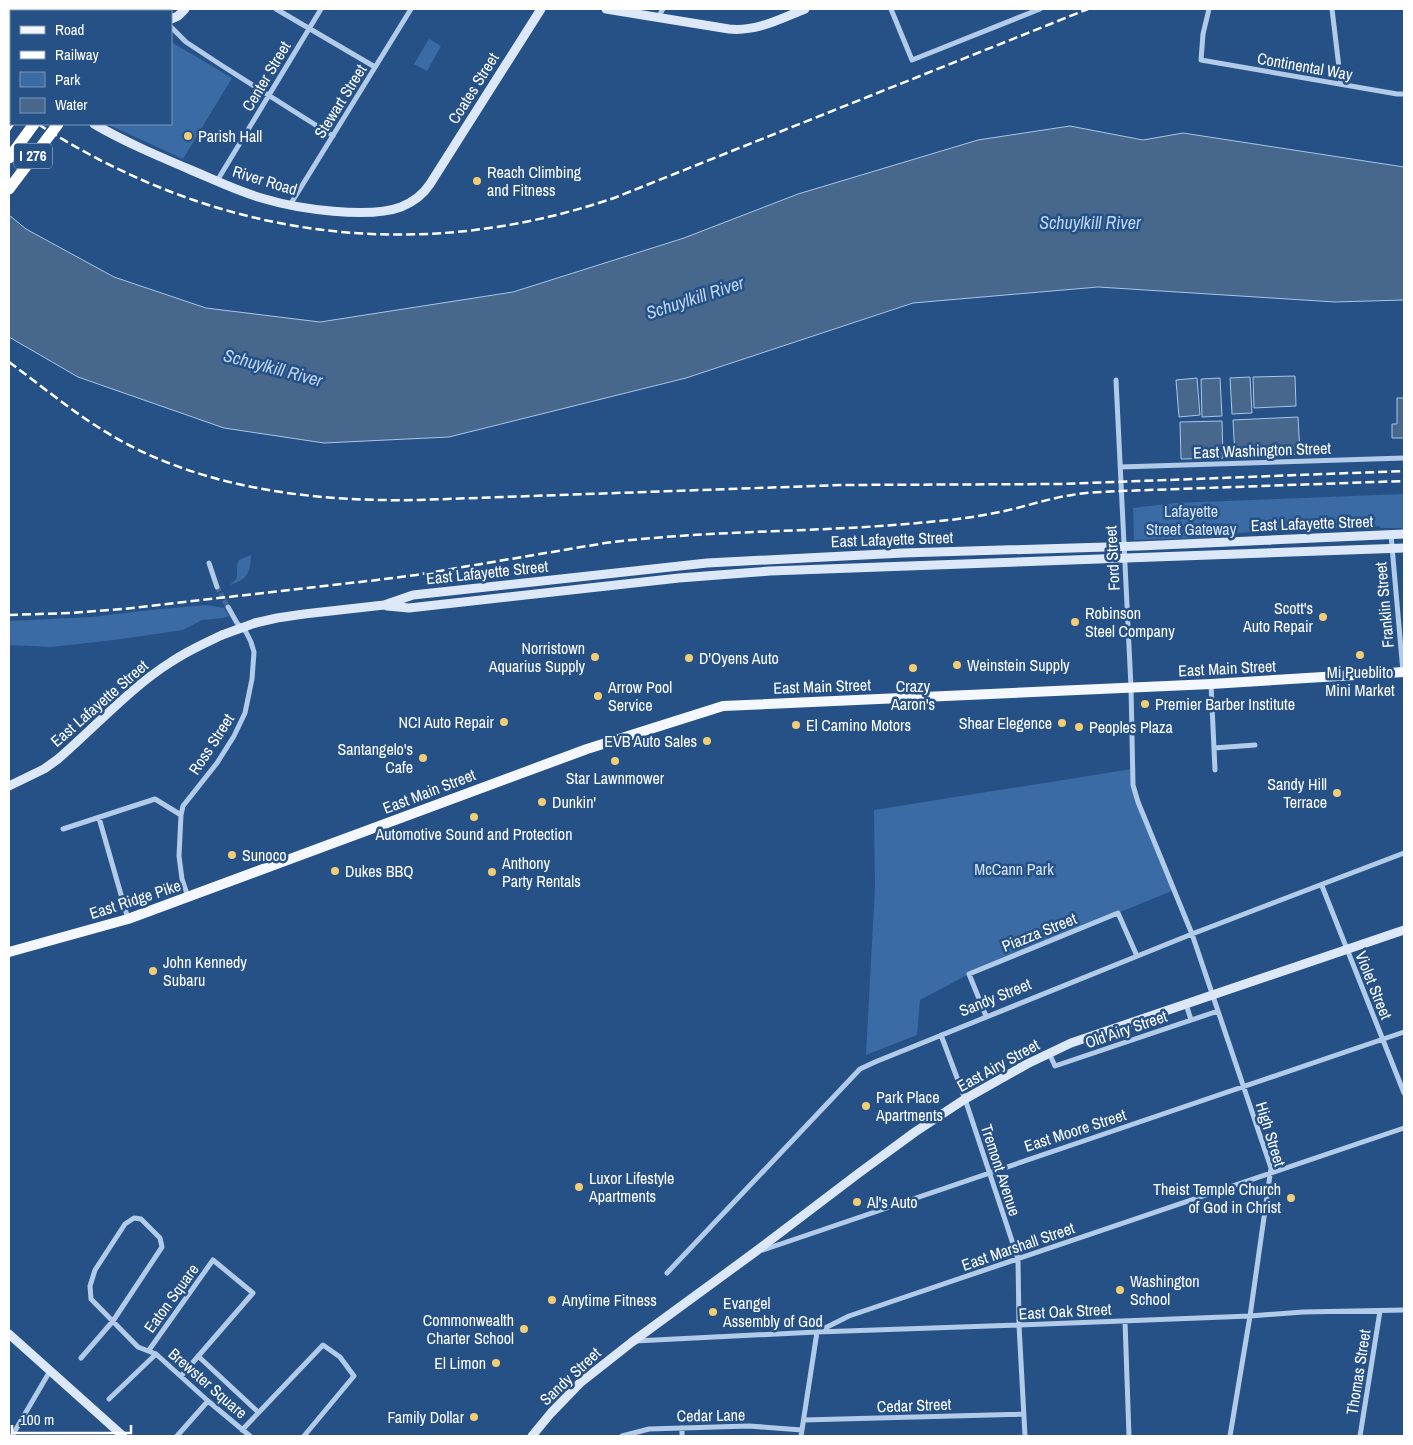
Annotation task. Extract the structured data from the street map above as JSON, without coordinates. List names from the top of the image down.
{
  "streets": {
    "highway": ["I 276"],
    "main road": ["East Main Street", "East Ridge Pike"],
    "street": [
      "Continental Way",
      "Center Street",
      "Coates Street",
      "Stewart Street",
      "River Road",
      "East Washington Street",
      "East Lafayette Street",
      "Ford Street",
      "Franklin Street",
      "Ross Street",
      "Piazza Street",
      "Violet Street",
      "Sandy Street",
      "Old Airy Street",
      "East Airy Street",
      "East Moore Street",
      "High Street",
      "Tremont Avenue",
      "East Marshall Street",
      "Eaton Square",
      "East Oak Street",
      "Thomas Street",
      "Brewster Square",
      "Cedar Street",
      "Cedar Lane"
    ]
  },
  "crossings": [
    ["Center Street", "River Road"],
    ["Coates Street", "River Road"],
    ["Stewart Street", "River Road"],
    ["East Washington Street", "Ford Street"],
    ["East Lafayette Street", "Ford Street"],
    ["East Lafayette Street", "Franklin Street"],
    ["Ford Street", "East Main Street"],
    ["Ford Street", "Sandy Street"],
    ["Ford Street", "High Street"],
    ["Franklin Street", "East Main Street"],
    ["East Main Street", "East Ridge Pike"],
    ["Ross Street", "East Ridge Pike"],
    ["Piazza Street", "Sandy Street"],
    ["Violet Street", "Sandy Street"],
    ["Violet Street", "East Airy Street"],
    ["Violet Street", "East Moore Street"],
    ["Sandy Street", "East Airy Street"],
    ["Sandy Street", "High Street"],
    ["Sandy Street", "Tremont Avenue"],
    ["Sandy Street", "East Marshall Street"],
    ["Old Airy Street", "East Airy Street"],
    ["Old Airy Street", "High Street"],
    ["East Airy Street", "East Moore Street"],
    ["East Airy Street", "High Street"],
    ["East Airy Street", "Tremont Avenue"],
    ["East Airy Street", "East Marshall Street"],
    ["East Moore Street", "High Street"],
    ["East Moore Street", "Tremont Avenue"],
    ["High Street", "East Marshall Street"],
    ["High Street", "East Oak Street"],
    ["Tremont Avenue", "East Marshall Street"],
    ["Tremont Avenue", "East Oak Street"],
    ["Tremont Avenue", "Cedar Street"],
    ["East Marshall Street", "East Oak Street"],
    ["Eaton Square", "Brewster Square"],
    ["East Oak Street", "Thomas Street"]
  ],
  "water": ["Schuylkill River"],
  "parks": ["Lafayette Street Gateway", "McCann Park"],
  "places": [
    "Parish Hall",
    "Reach Climbing and Fitness",
    "Scott's Auto Repair",
    "Robinson Steel Company",
    "Mi Pueblito Mini Market",
    "Norristown Aquarius Supply",
    "D'Oyens Auto",
    "Weinstein Supply",
    "Crazy Aaron's",
    "Arrow Pool Service",
    "Premier Barber Institute",
    "NCI Auto Repair",
    "Shear Elegence",
    "El Camino Motors",
    "Peoples Plaza",
    "EVB Auto Sales",
    "Santangelo's Cafe",
    "Star Lawnmower",
    "Sandy Hill Terrace",
    "Dunkin'",
    "Automotive Sound and Protection",
    "Sunoco",
    "Dukes BBQ",
    "Anthony Party Rentals",
    "John Kennedy Subaru",
    "Park Place Apartments",
    "Luxor Lifestyle Apartments",
    "Theist Temple Church of God in Christ",
    "Al's Auto",
    "Washington School",
    "Anytime Fitness",
    "Evangel Assembly of God",
    "Commonwealth Charter School",
    "El Limon",
    "Family Dollar"
  ],
  "legend": [
    "Road",
    "Railway",
    "Park",
    "Water"
  ],
  "scale_bar": "100 m"
}
